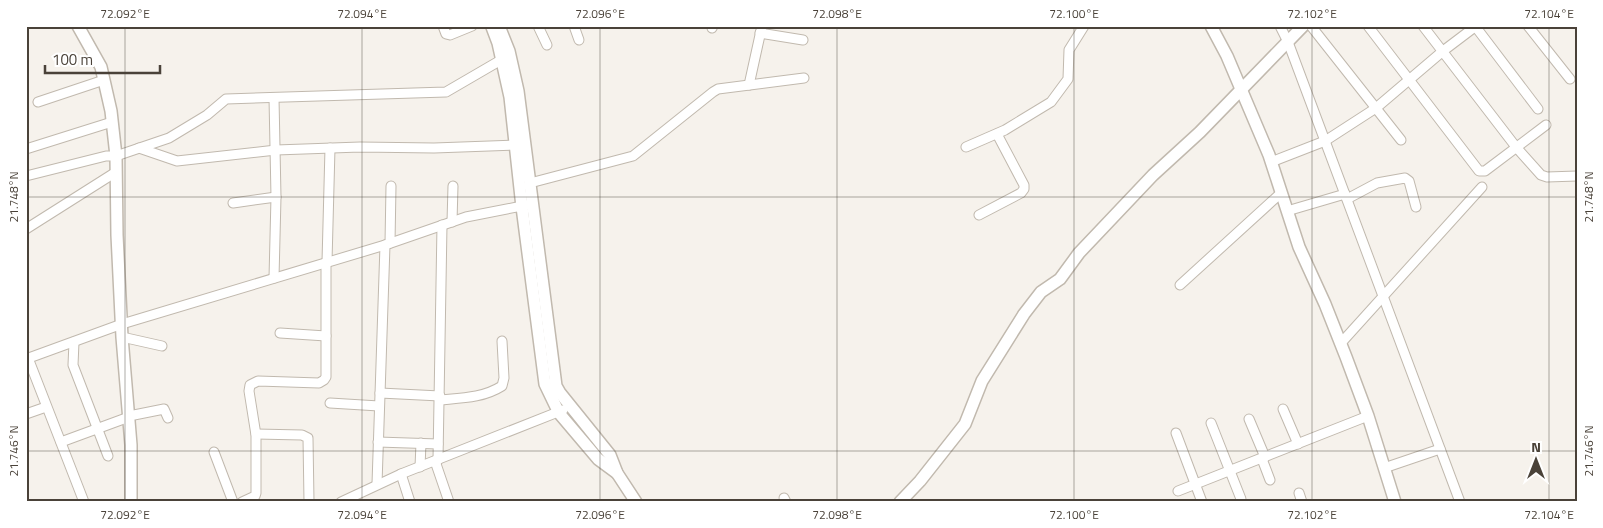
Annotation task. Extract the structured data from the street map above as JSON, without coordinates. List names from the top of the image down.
{
  "scale_bar": "100 m",
  "north": "top",
  "coordinates": [
    "72.092°E",
    "72.094°E",
    "72.096°E",
    "72.098°E",
    "72.100°E",
    "72.102°E",
    "72.104°E",
    "21.748°N",
    "21.746°N"
  ]
}
